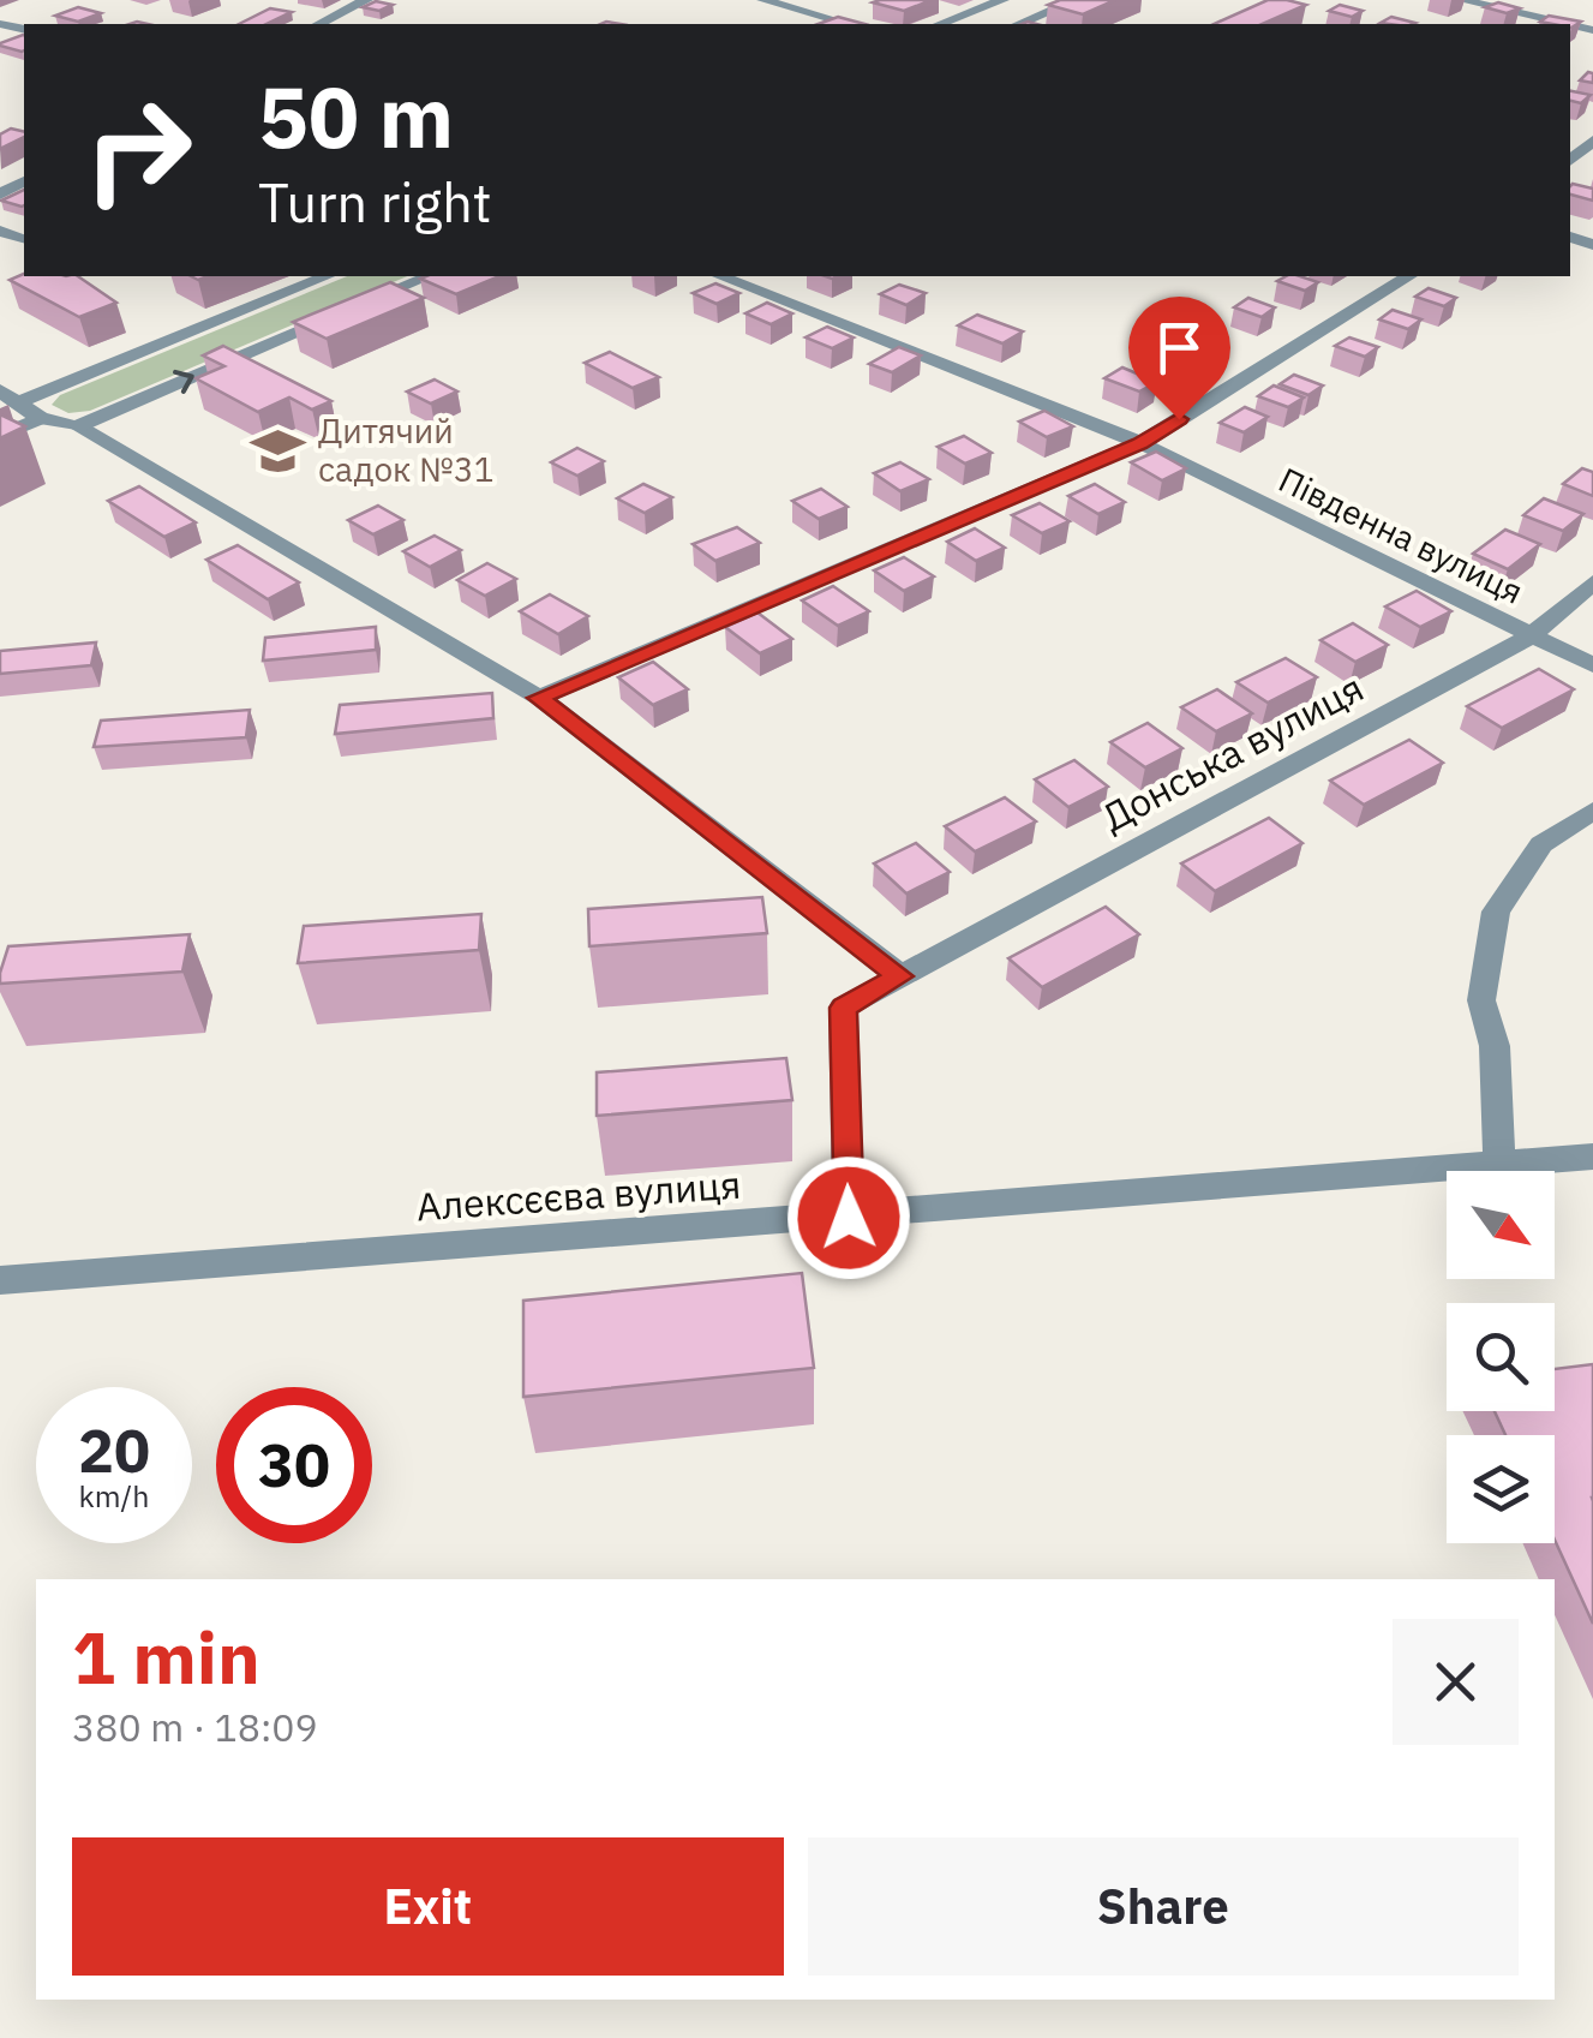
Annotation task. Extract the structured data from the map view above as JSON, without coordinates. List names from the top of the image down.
{
  "streets": {
    "street": ["Південна вулиця", "Донська вулиця", "Алексєєва вулиця"]
  },
  "crossings": [
    ["Південна вулиця", "Донська вулиця"],
    ["Донська вулиця", "Алексєєва вулиця"]
  ],
  "places": {
    "school or university": ["Дитячий садок №31"]
  },
  "north": "bottom right",
  "page": {
    "turn": ["50 m", "Turn right"],
    "speed": "20 km/h",
    "limit": "30",
    "heading": ["1 min", "380 m · 18:09"],
    "buttons": ["Exit", "Share"]
  }
}
